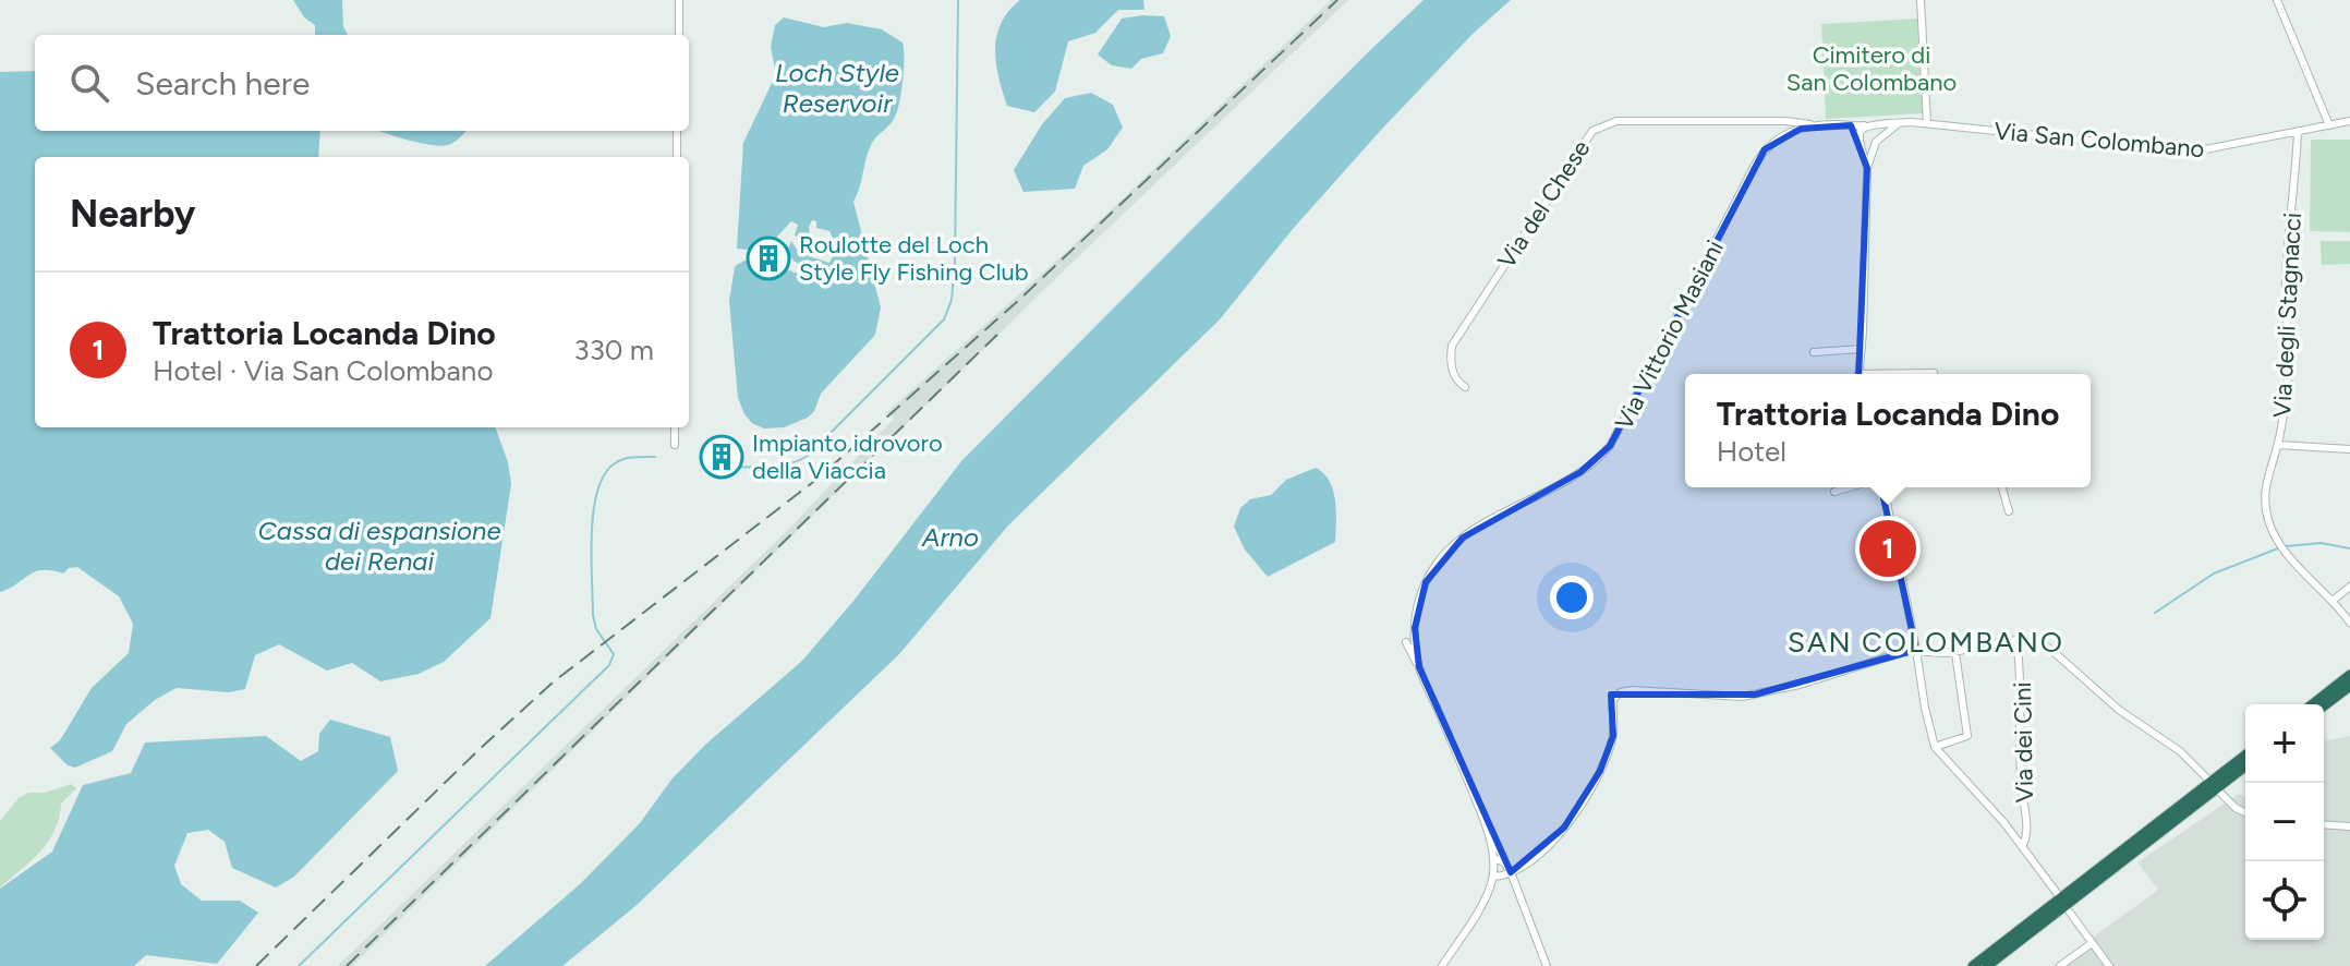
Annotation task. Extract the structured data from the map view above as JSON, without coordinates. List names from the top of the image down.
{
  "streets": {
    "street": [
      "Via San Colombano",
      "Via del Chese",
      "Via degli Stagnacci",
      "Via Vittorio Masiani",
      "Via dei Cini"
    ]
  },
  "crossings": [
    ["Via San Colombano", "Via del Chese"],
    ["Via San Colombano", "Via degli Stagnacci"],
    ["Via del Chese", "Via Vittorio Masiani"]
  ],
  "districts": ["SAN COLOMBANO"],
  "water": ["Loch Style Reservoir", "Cassa di espansione dei Renai", "Arno"],
  "parks": ["Cimitero di San Colombano"],
  "places": {
    "building": ["Roulotte del Loch Style Fly Fishing Club", "Impianto idrovoro della Viaccia"]
  },
  "page": {
    "search": "Search here",
    "heading": "Nearby",
    "list": [
      {
        "mark": "1",
        "name": "Trattoria Locanda Dino",
        "note": "Hotel · Via San Colombano",
        "value": "330 m"
      }
    ],
    "popup": ["Trattoria Locanda Dino", "Hotel"],
    "pins": "1",
    "map_buttons": ["+", "−"]
  }
}
